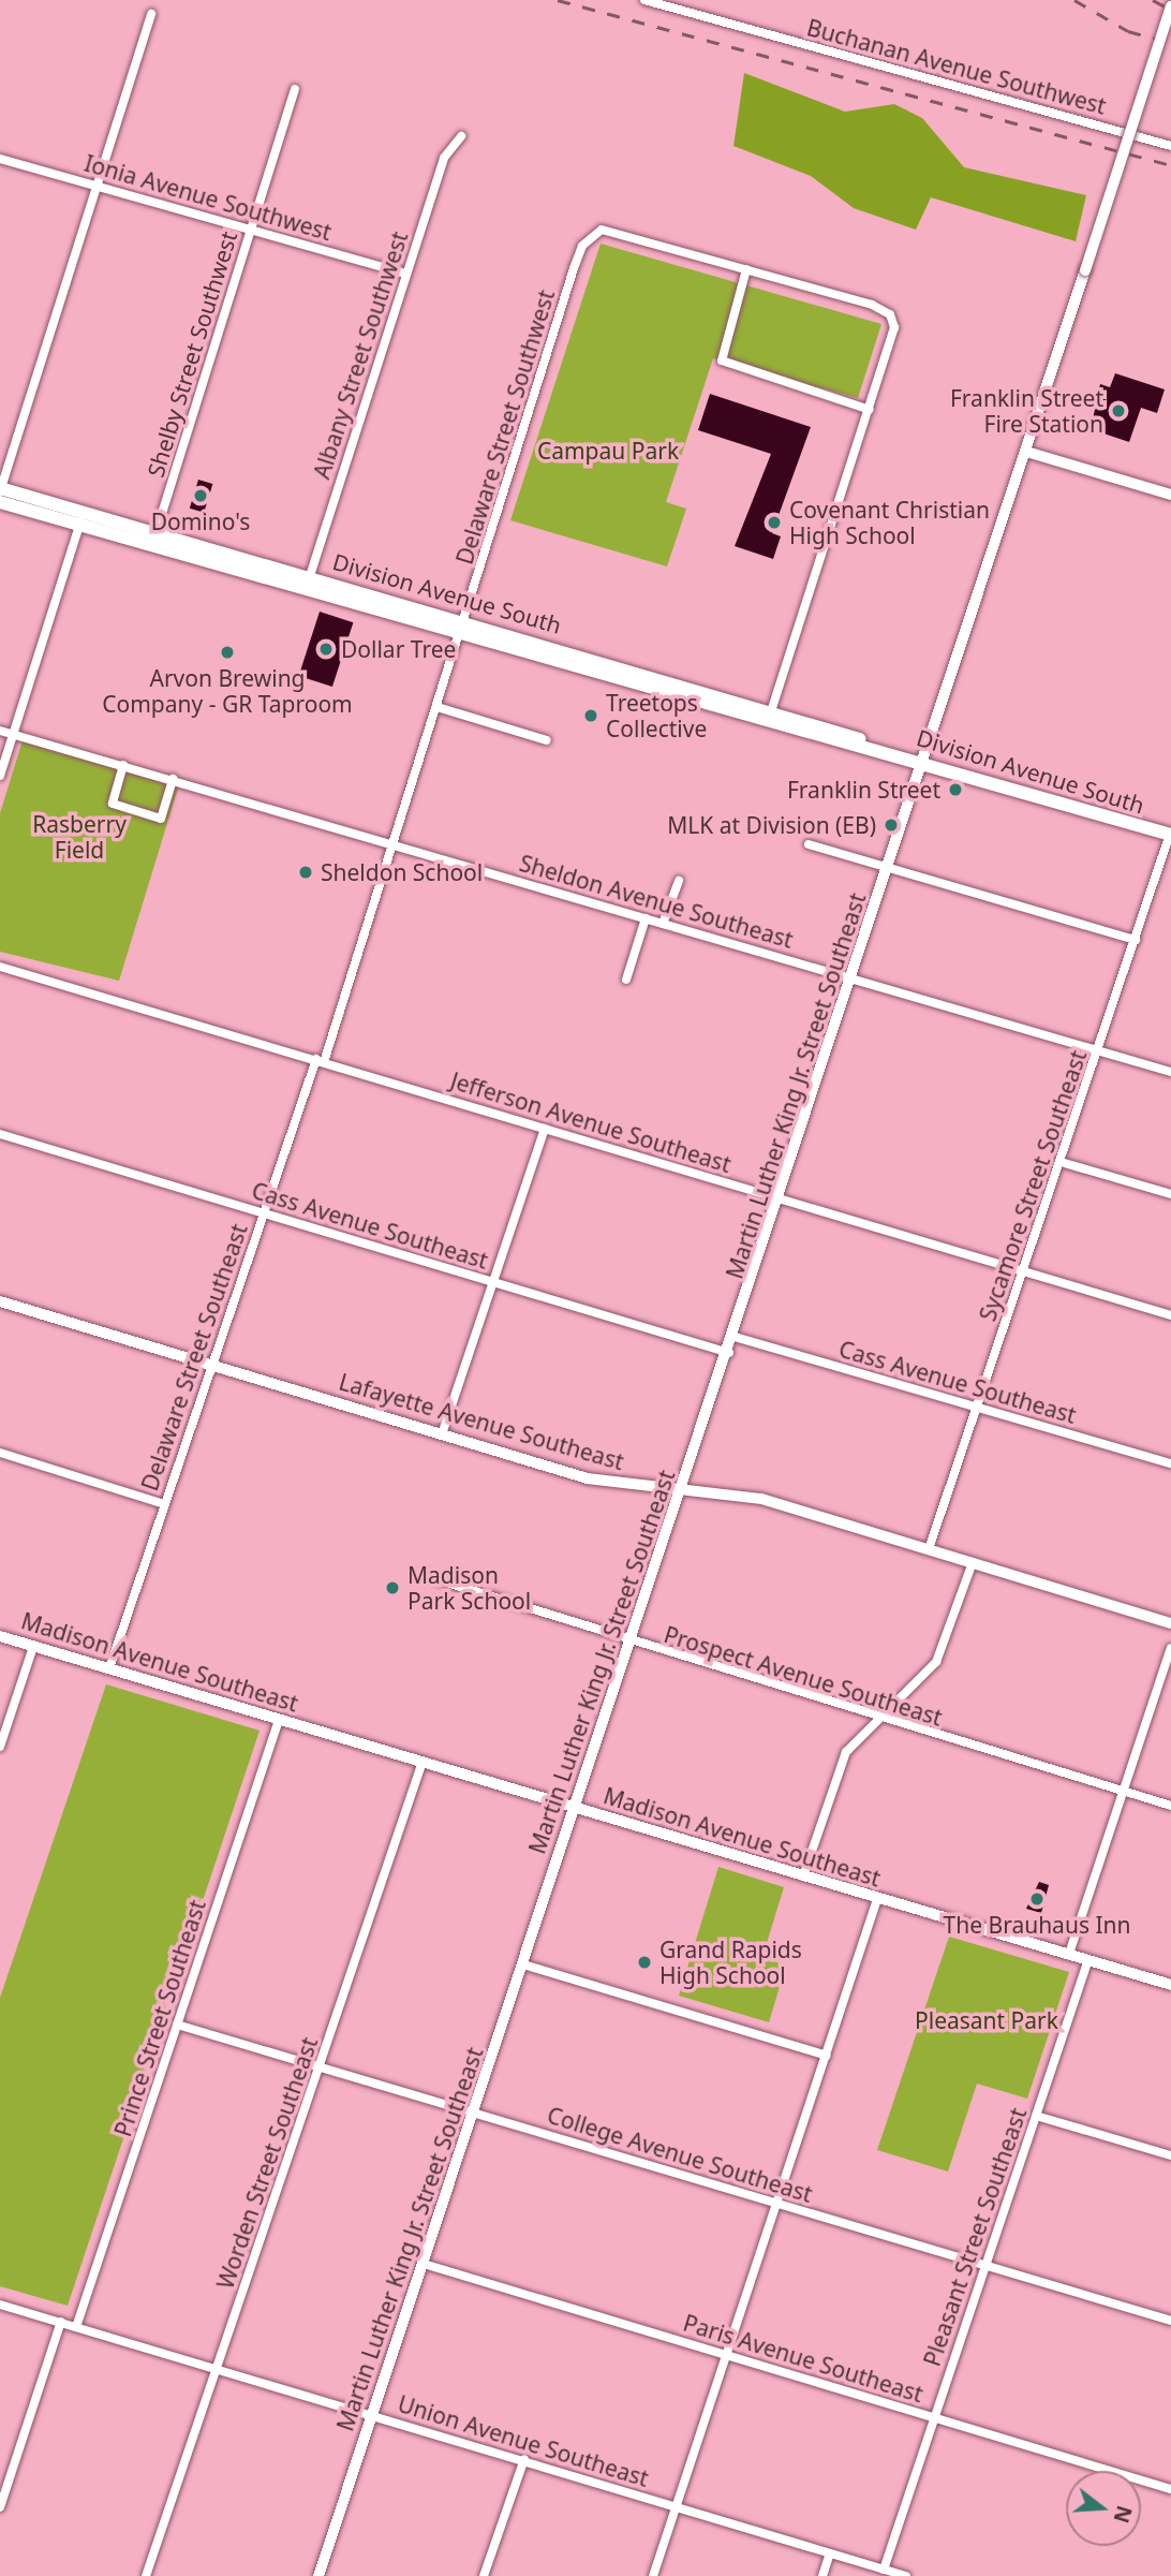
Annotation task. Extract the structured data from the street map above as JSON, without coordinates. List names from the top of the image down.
{
  "streets": {
    "main road": ["Division Avenue South", "Martin Luther King Jr. Street Southeast"],
    "street": [
      "Buchanan Avenue Southwest",
      "Ionia Avenue Southwest",
      "Shelby Street Southwest",
      "Albany Street Southwest",
      "Delaware Street Southwest",
      "Sheldon Avenue Southeast",
      "Jefferson Avenue Southeast",
      "Sycamore Street Southeast",
      "Cass Avenue Southeast",
      "Delaware Street Southeast",
      "Lafayette Avenue Southeast",
      "Madison Avenue Southeast",
      "Prospect Avenue Southeast",
      "Prince Street Southeast",
      "College Avenue Southeast",
      "Worden Street Southeast",
      "Pleasant Street Southeast",
      "Paris Avenue Southeast",
      "Union Avenue Southeast"
    ]
  },
  "crossings": [
    ["Ionia Avenue Southwest", "Shelby Street Southwest"],
    ["Ionia Avenue Southwest", "Albany Street Southwest"],
    ["Shelby Street Southwest", "Division Avenue South"],
    ["Albany Street Southwest", "Division Avenue South"],
    ["Delaware Street Southwest", "Division Avenue South"],
    ["Delaware Street Southwest", "Delaware Street Southeast"],
    ["Division Avenue South", "Martin Luther King Jr. Street Southeast"],
    ["Division Avenue South", "Sycamore Street Southeast"],
    ["Division Avenue South", "Delaware Street Southeast"],
    ["Sheldon Avenue Southeast", "Martin Luther King Jr. Street Southeast"],
    ["Sheldon Avenue Southeast", "Sycamore Street Southeast"],
    ["Sheldon Avenue Southeast", "Delaware Street Southeast"],
    ["Martin Luther King Jr. Street Southeast", "Jefferson Avenue Southeast"],
    ["Martin Luther King Jr. Street Southeast", "Cass Avenue Southeast"],
    ["Martin Luther King Jr. Street Southeast", "Lafayette Avenue Southeast"],
    ["Martin Luther King Jr. Street Southeast", "Madison Avenue Southeast"],
    ["Martin Luther King Jr. Street Southeast", "Prospect Avenue Southeast"],
    ["Martin Luther King Jr. Street Southeast", "College Avenue Southeast"],
    ["Martin Luther King Jr. Street Southeast", "Paris Avenue Southeast"],
    ["Martin Luther King Jr. Street Southeast", "Union Avenue Southeast"],
    ["Jefferson Avenue Southeast", "Sycamore Street Southeast"],
    ["Jefferson Avenue Southeast", "Delaware Street Southeast"],
    ["Sycamore Street Southeast", "Cass Avenue Southeast"],
    ["Sycamore Street Southeast", "Lafayette Avenue Southeast"],
    ["Cass Avenue Southeast", "Delaware Street Southeast"],
    ["Delaware Street Southeast", "Lafayette Avenue Southeast"],
    ["Delaware Street Southeast", "Madison Avenue Southeast"],
    ["Madison Avenue Southeast", "Prince Street Southeast"],
    ["Madison Avenue Southeast", "Worden Street Southeast"],
    ["Madison Avenue Southeast", "Pleasant Street Southeast"],
    ["Prince Street Southeast", "College Avenue Southeast"],
    ["Prince Street Southeast", "Union Avenue Southeast"],
    ["College Avenue Southeast", "Worden Street Southeast"],
    ["College Avenue Southeast", "Pleasant Street Southeast"],
    ["Worden Street Southeast", "Union Avenue Southeast"],
    ["Pleasant Street Southeast", "Paris Avenue Southeast"],
    ["Pleasant Street Southeast", "Union Avenue Southeast"]
  ],
  "parks": ["Campau Park", "Rasberry Field", "Pleasant Park"],
  "places": [
    "Franklin Street Fire Station",
    "Domino's",
    "Covenant Christian High School",
    "Dollar Tree",
    "Arvon Brewing Company - GR Taproom",
    "Treetops Collective",
    "Franklin Street",
    "MLK at Division (EB)",
    "Sheldon School",
    "Madison Park School",
    "The Brauhaus Inn",
    "Grand Rapids High School"
  ],
  "north": "right"
}
